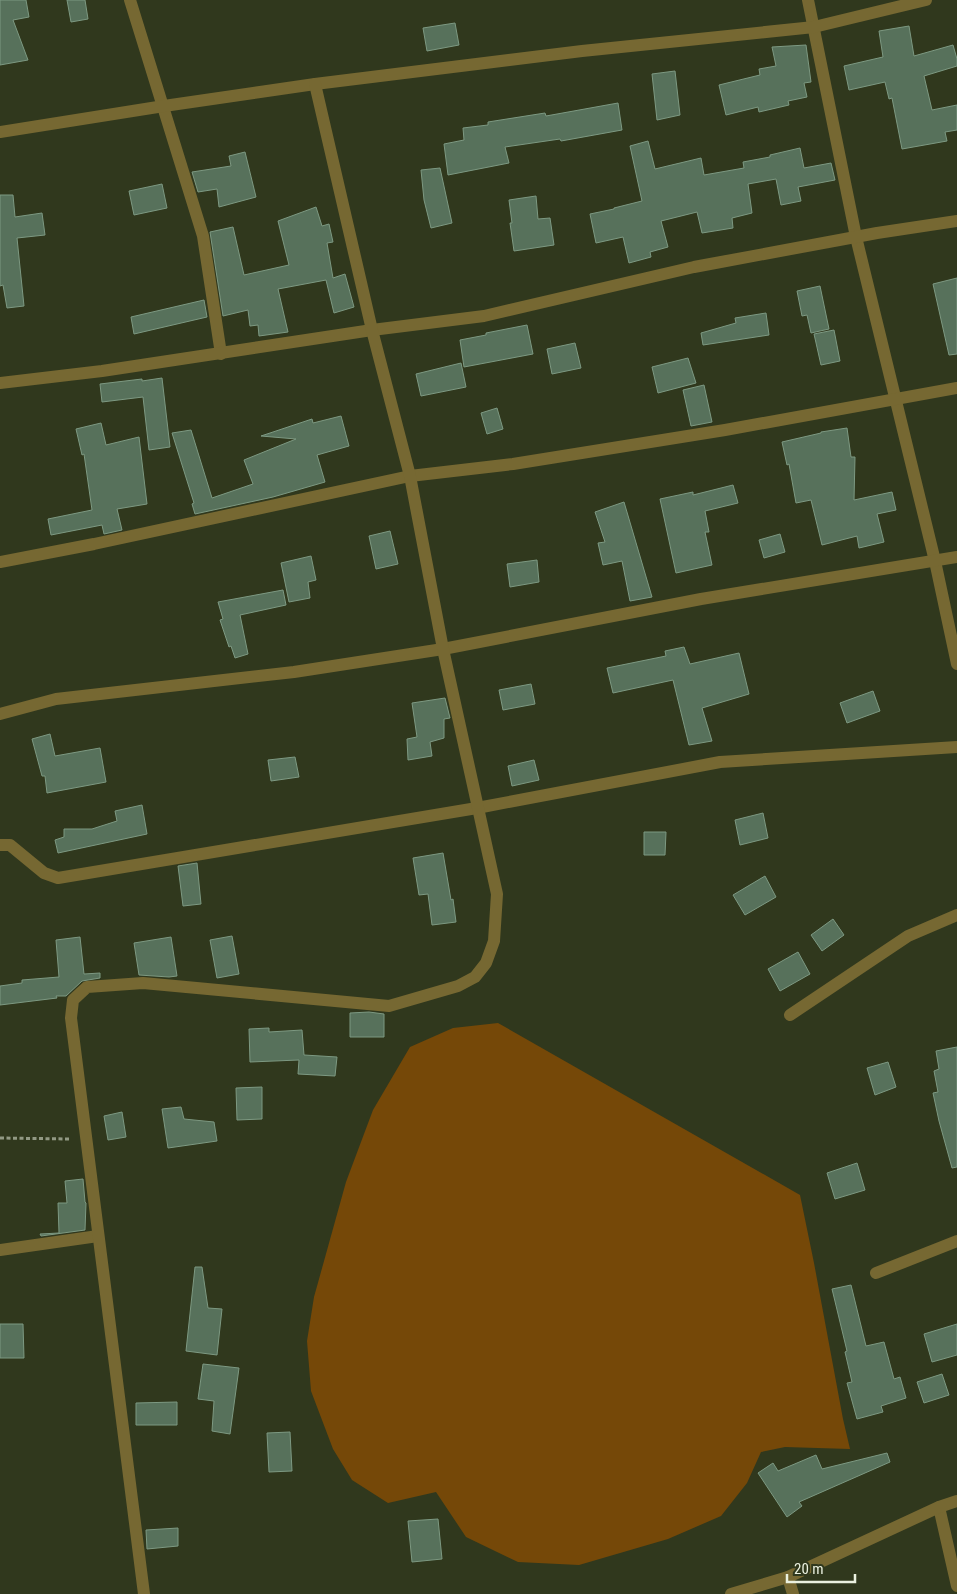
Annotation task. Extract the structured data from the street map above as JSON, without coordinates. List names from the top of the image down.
{
  "scale_bar": "20 m"
}
